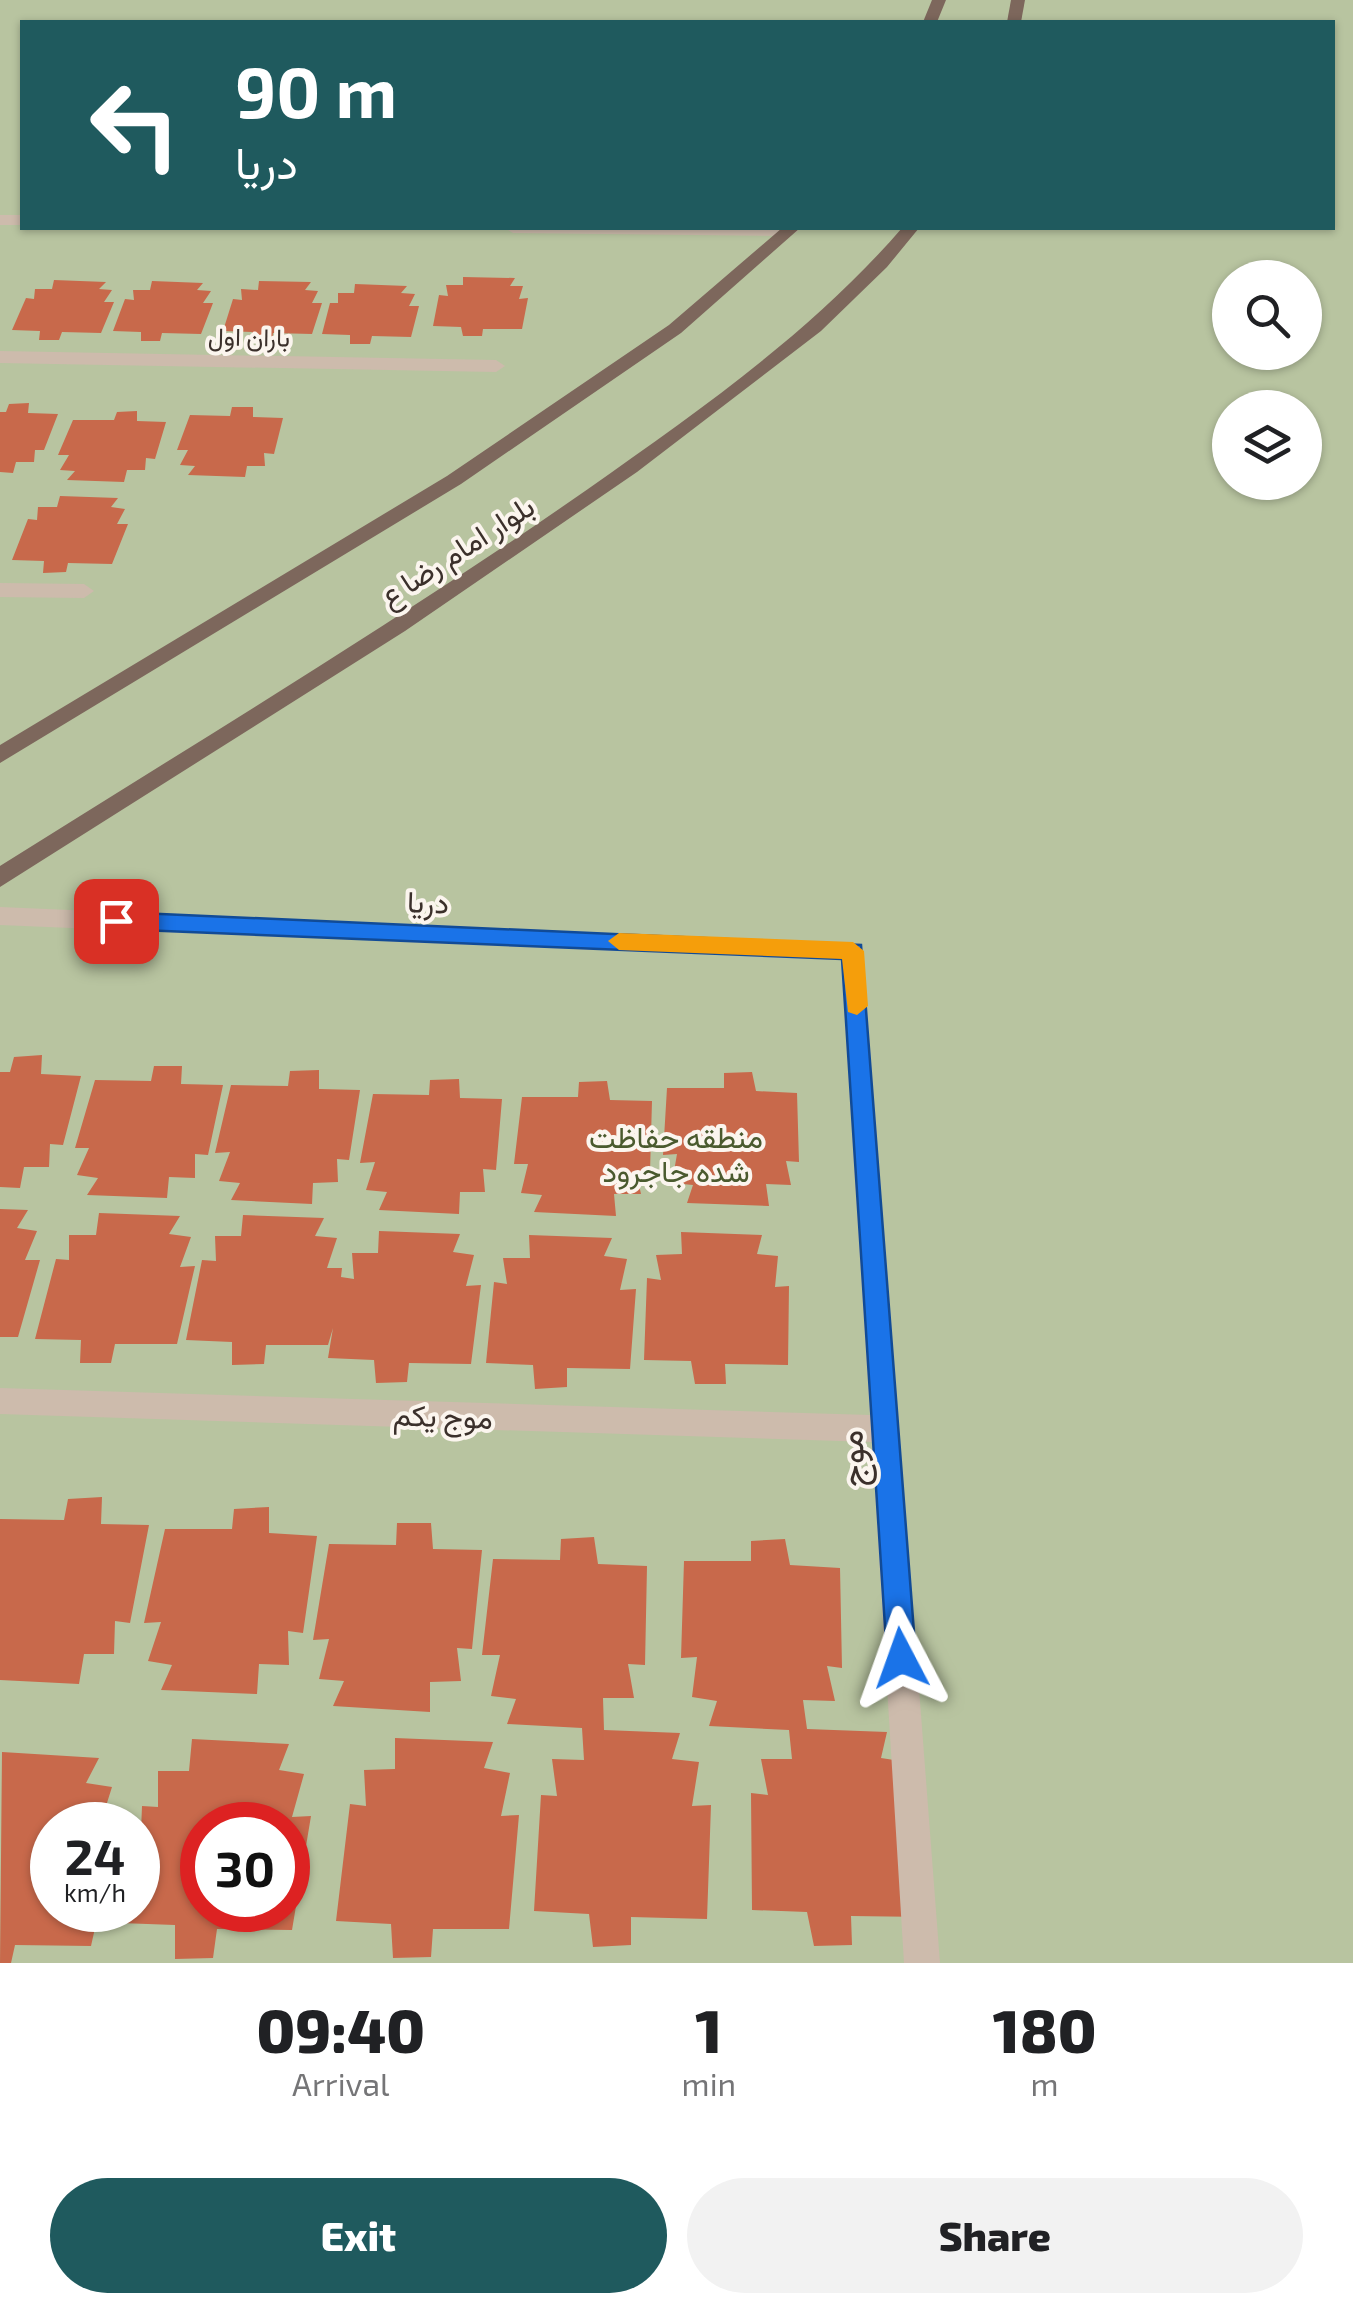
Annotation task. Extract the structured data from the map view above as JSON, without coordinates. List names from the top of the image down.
{
  "streets": {
    "main road": ["بلوار امام رضا ع"],
    "street": [
      "باران اول",
      "دریا",
      "موج یکم",
      "موج"
    ]
  },
  "crossings": [
    ["دریا", "موج"],
    ["موج یکم", "موج"]
  ],
  "parks": ["منطقه حفاظت شده جاجرود"],
  "page": {
    "turn": ["90 m", "دریا"],
    "speed": "24 km/h",
    "limit": "30",
    "eta": [
      "09:40",
      "Arrival",
      "1",
      "min",
      "180",
      "m"
    ],
    "buttons": ["Exit", "Share"]
  }
}
